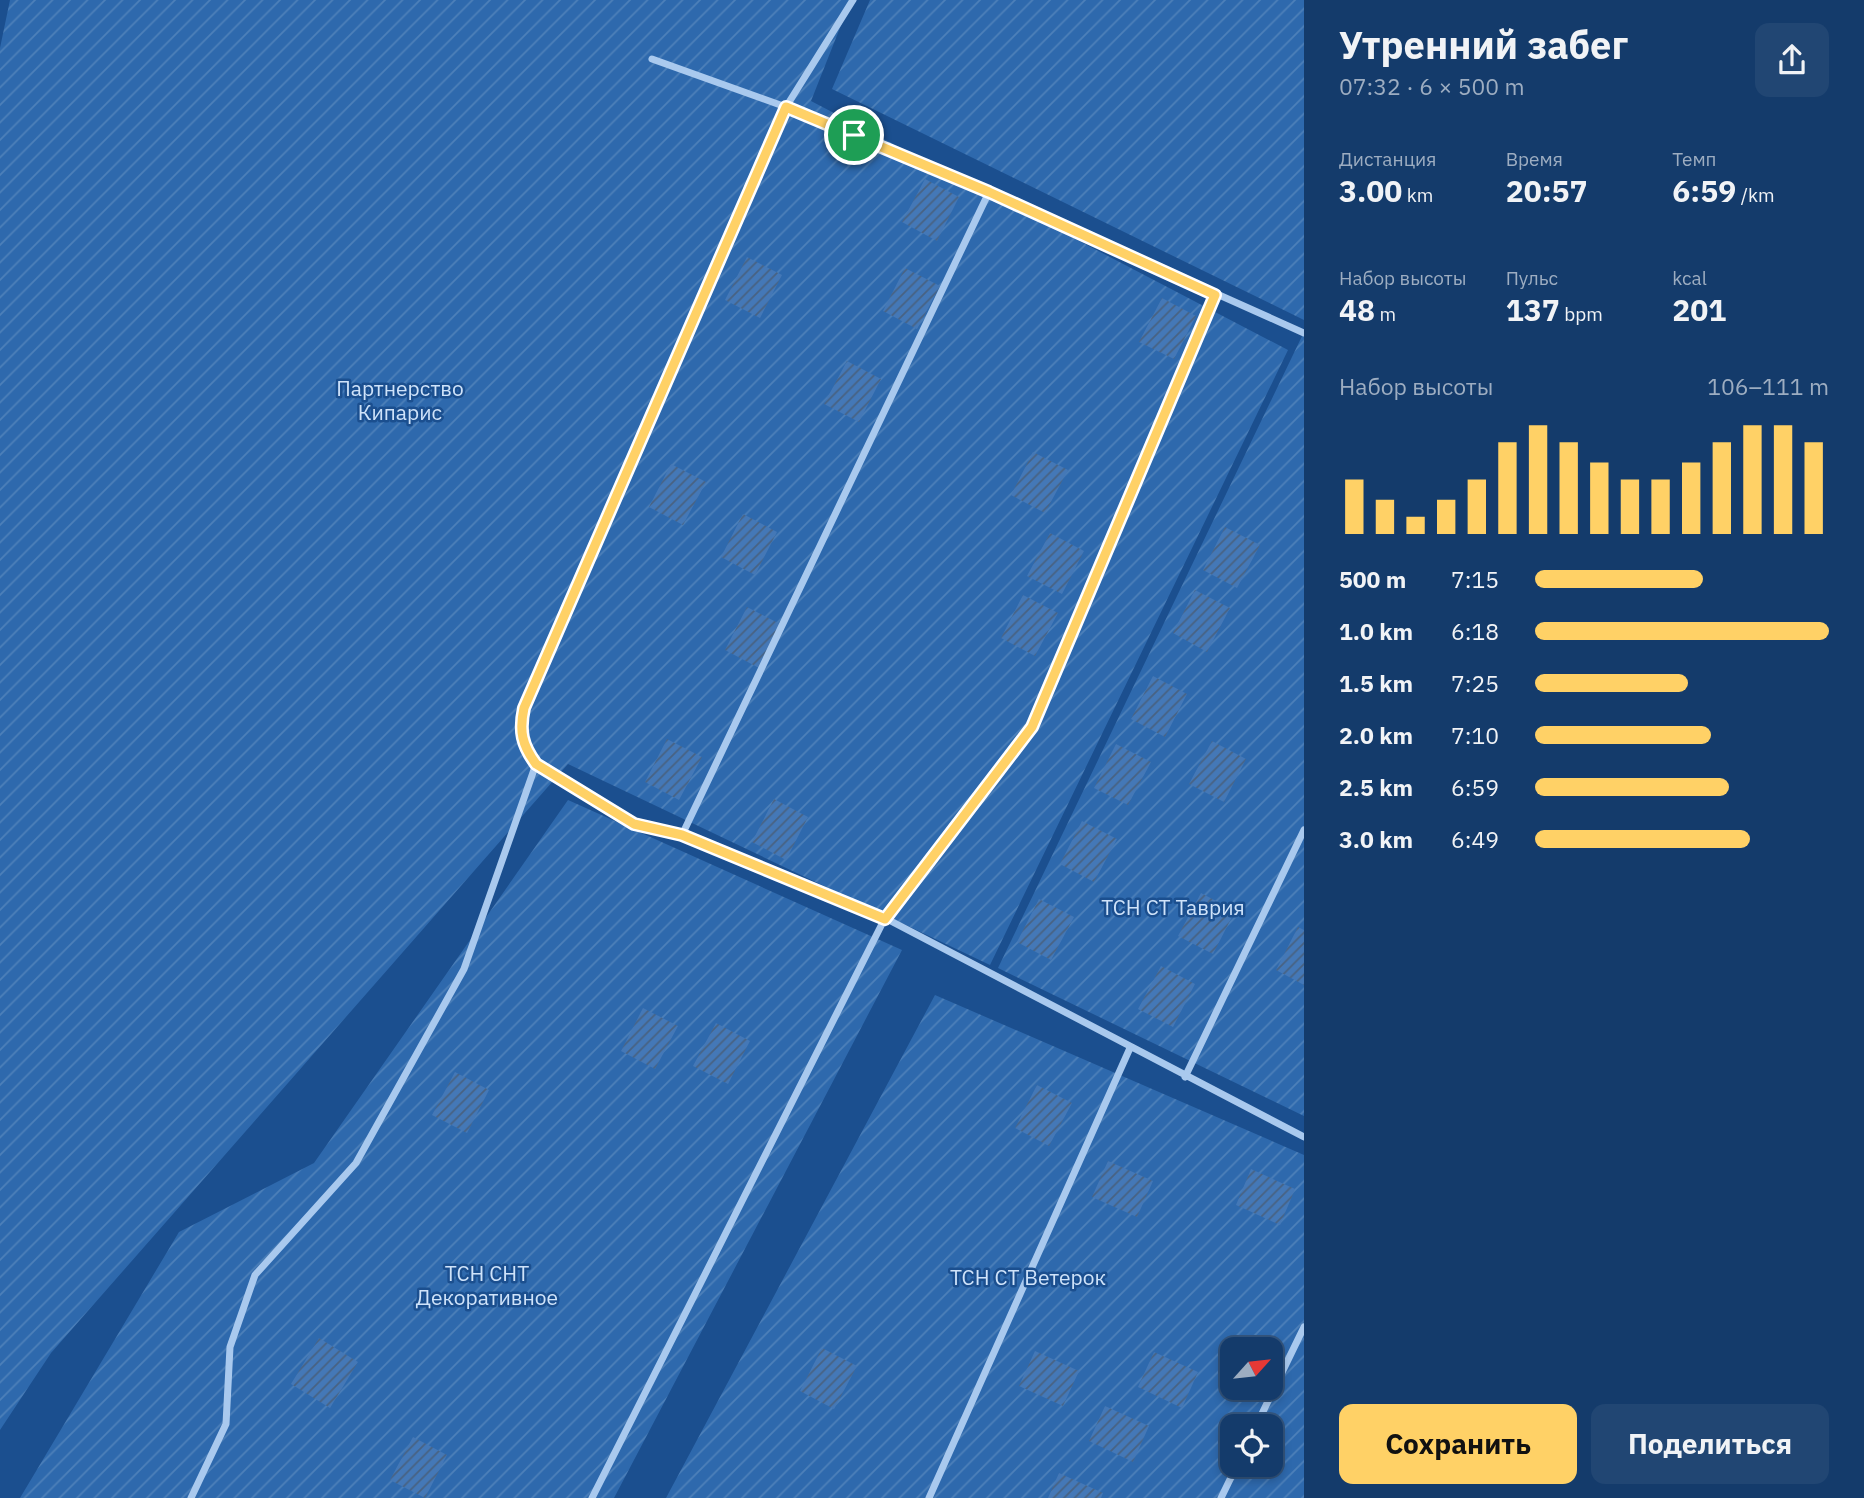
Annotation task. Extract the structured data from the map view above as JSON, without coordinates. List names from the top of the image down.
{
  "parks": [
    "Партнерство Кипарис",
    "ТСН СТ Таврия",
    "ТСН СНТ Декоративное",
    "ТСН СТ Ветерок"
  ],
  "north": "top right",
  "page": {
    "heading": ["Утренний забег", "07:32 · 6 × 500 m"],
    "stats": [
      ["Дистанция", "3.00 km"],
      ["Время", "20:57"],
      ["Темп", "6:59 /km"],
      ["Набор высоты", "48 m"],
      ["Пульс", "137 bpm"],
      ["kcal", "201"]
    ],
    "chart": ["Набор высоты", "106–111 m"],
    "list": [
      {
        "name": "500 m",
        "note": "7:15"
      },
      {
        "name": "1.0 km",
        "note": "6:18"
      },
      {
        "name": "1.5 km",
        "note": "7:25"
      },
      {
        "name": "2.0 km",
        "note": "7:10"
      },
      {
        "name": "2.5 km",
        "note": "6:59"
      },
      {
        "name": "3.0 km",
        "note": "6:49"
      }
    ],
    "buttons": ["Сохранить", "Поделиться"]
  }
}
